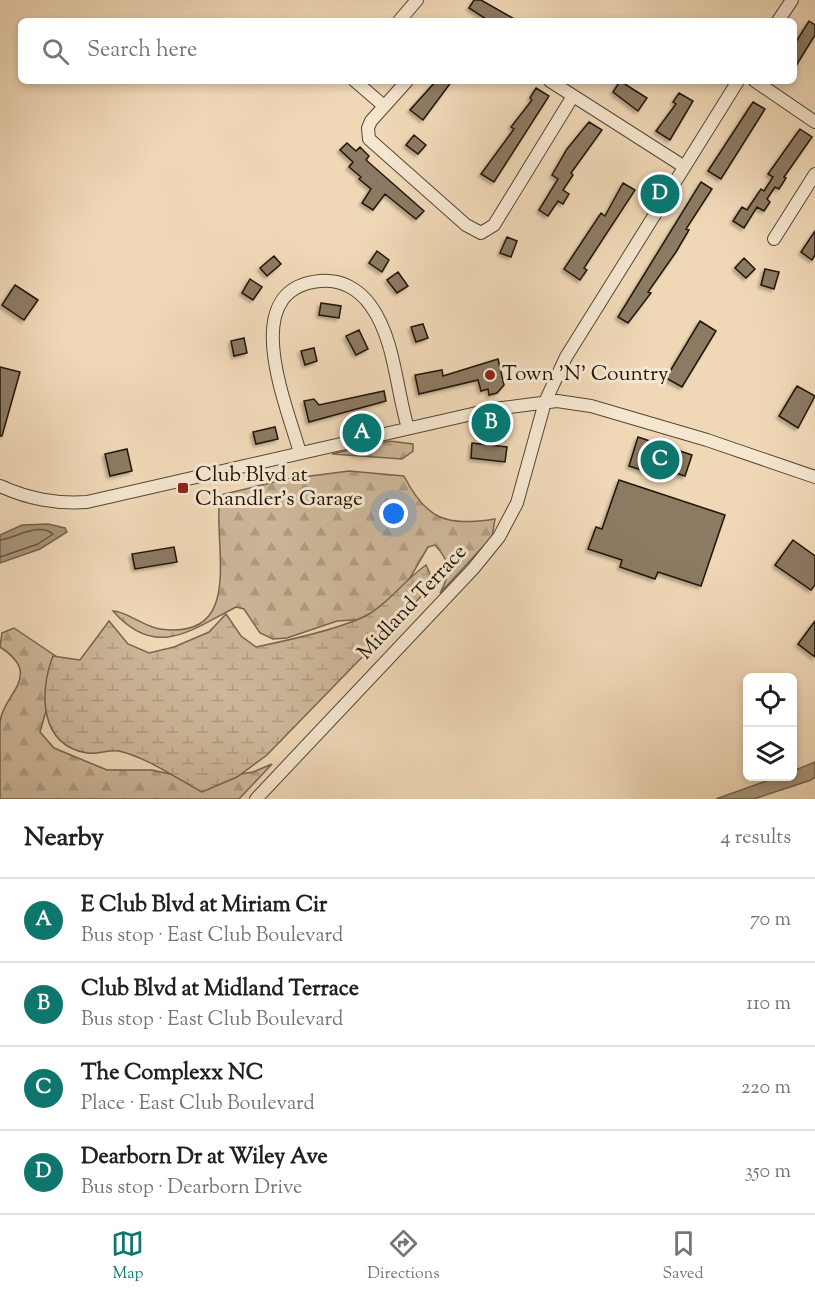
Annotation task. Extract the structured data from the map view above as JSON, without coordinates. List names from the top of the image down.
{
  "streets": {
    "street": ["Midland Terrace"]
  },
  "places": {
    "other": ["Town 'N' Country"],
    "transit": ["Club Blvd at Chandler's Garage"]
  },
  "page": {
    "search": "Search here",
    "pins": [
      "D",
      "B",
      "A",
      "C"
    ],
    "heading": ["Nearby", "4 results"],
    "list": [
      {
        "mark": "A",
        "name": "E Club Blvd at Miriam Cir",
        "note": "Bus stop · East Club Boulevard",
        "value": "70 m"
      },
      {
        "mark": "B",
        "name": "Club Blvd at Midland Terrace",
        "note": "Bus stop · East Club Boulevard",
        "value": "110 m"
      },
      {
        "mark": "C",
        "name": "The Complexx NC",
        "note": "Place · East Club Boulevard",
        "value": "220 m"
      },
      {
        "mark": "D",
        "name": "Dearborn Dr at Wiley Ave",
        "note": "Bus stop · Dearborn Drive",
        "value": "350 m"
      }
    ],
    "nav": ["Map", "Directions", "Saved"]
  }
}
